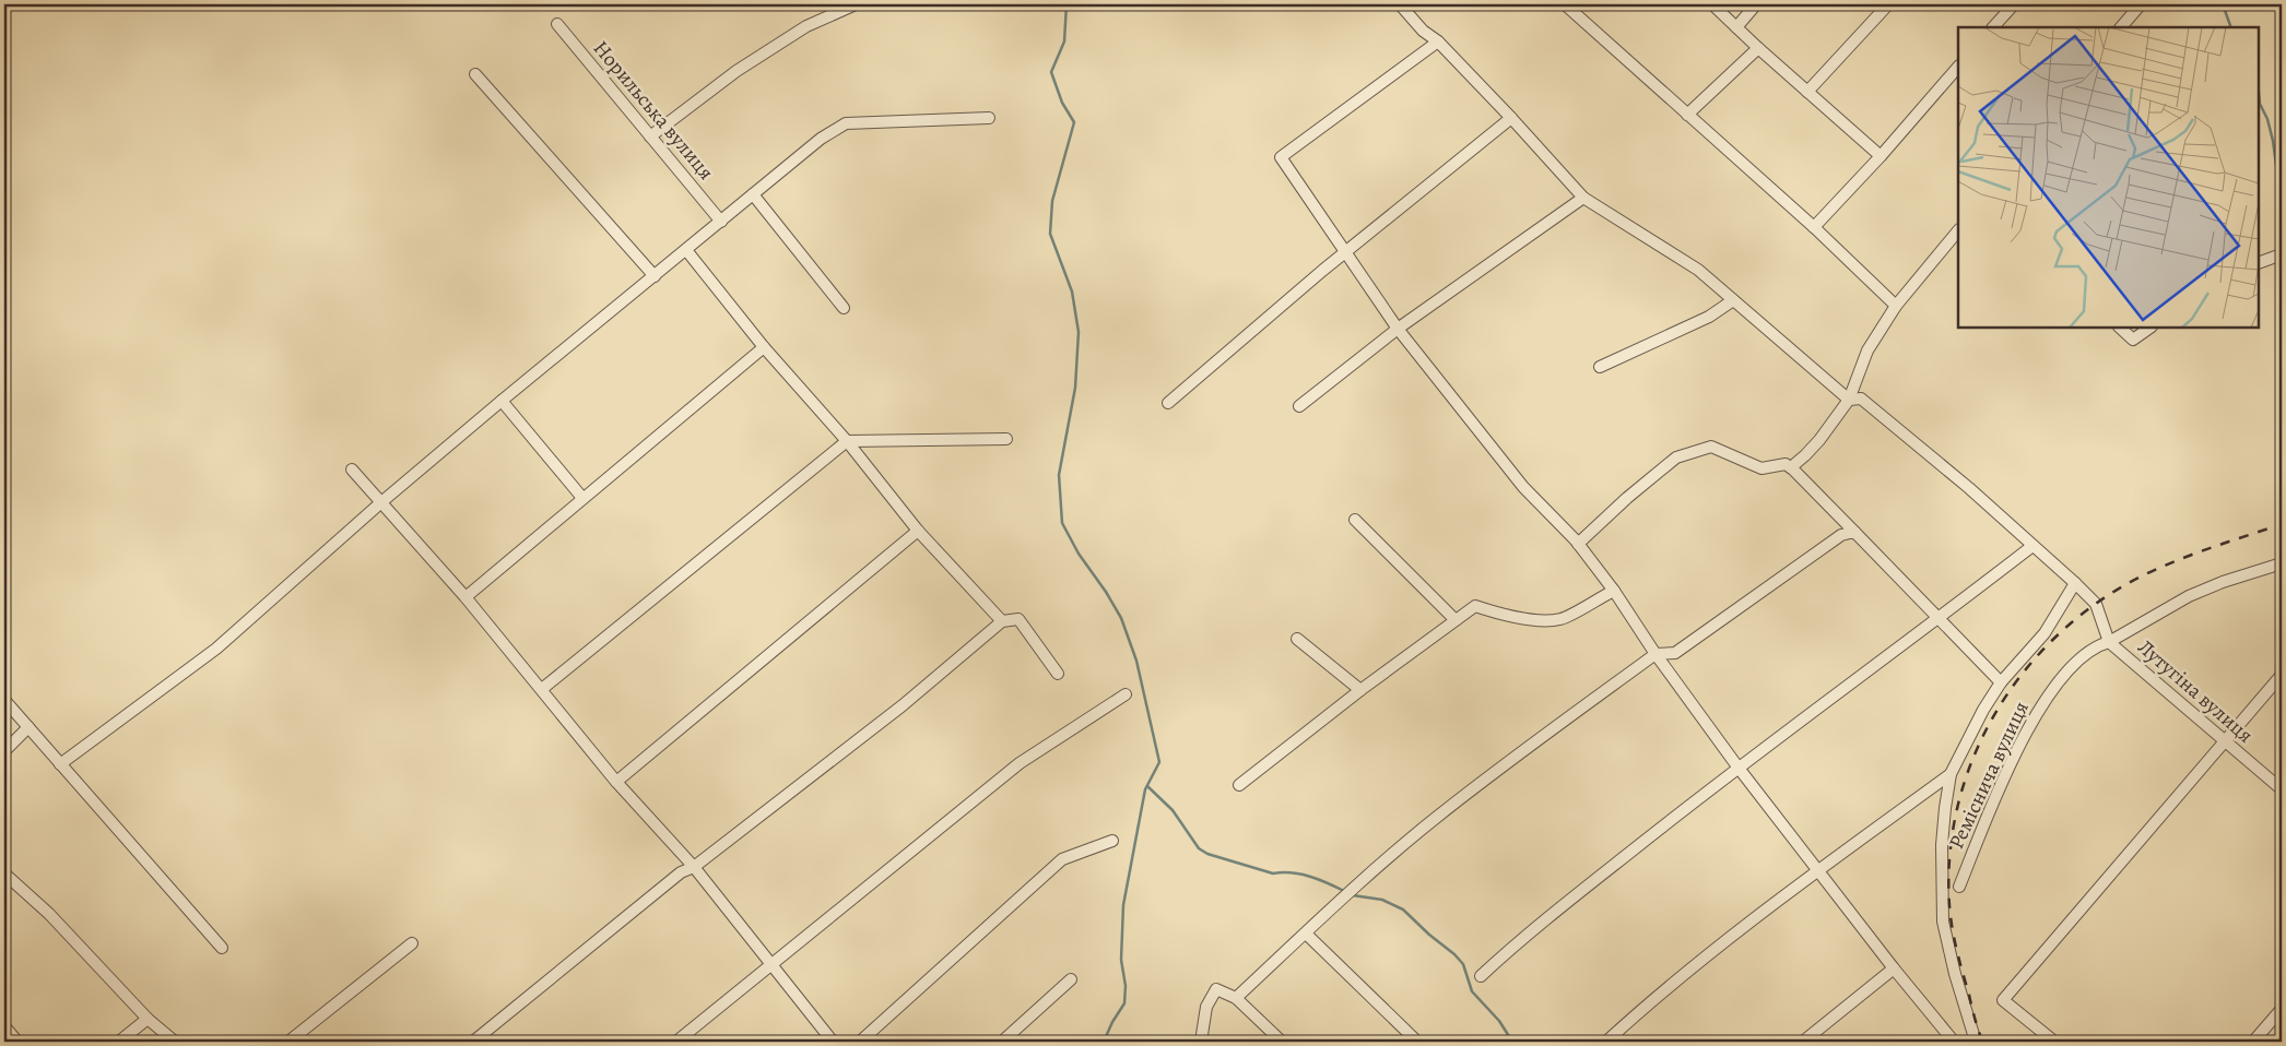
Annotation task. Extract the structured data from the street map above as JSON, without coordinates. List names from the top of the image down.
{
  "streets": {
    "street": ["Норильська вулиця", "Лутугіна вулиця", "Реміснича вулиця"]
  },
  "crossings": [
    ["Лутугіна вулиця", "Реміснича вулиця"]
  ]
}
